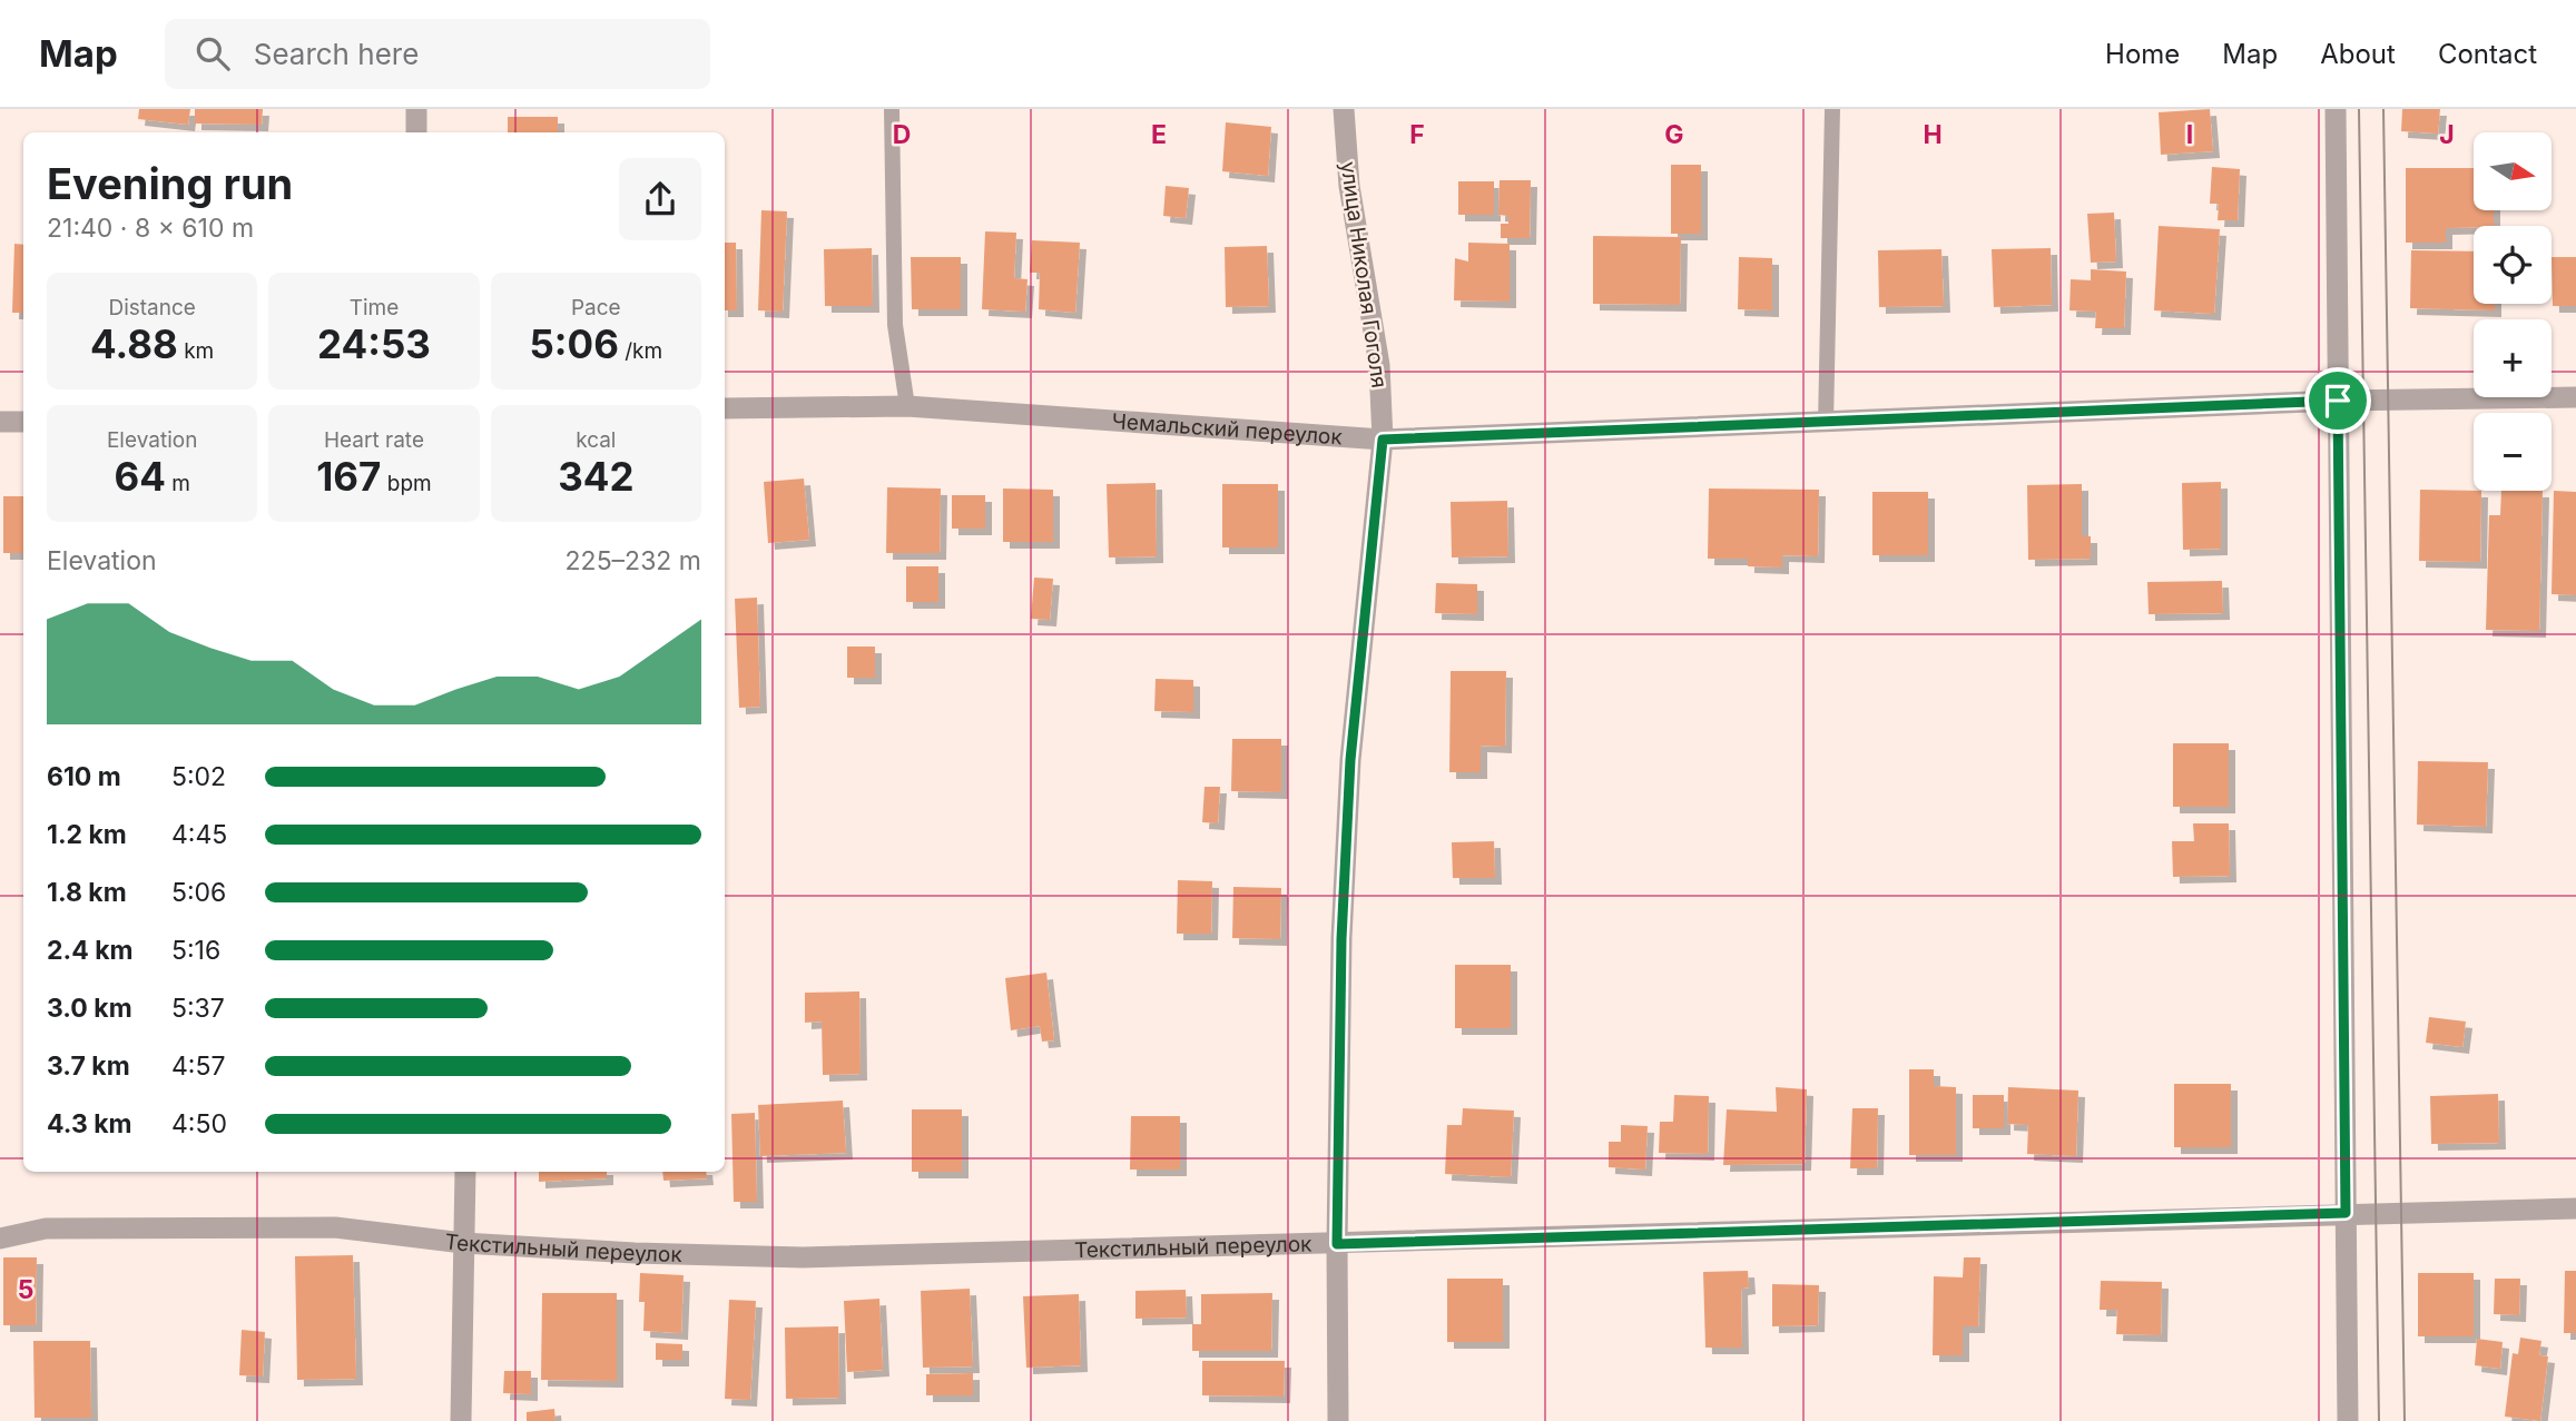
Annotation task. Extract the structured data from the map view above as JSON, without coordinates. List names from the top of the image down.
{
  "streets": {
    "street": ["улица Николая Гоголя", "Чемальский переулок", "Текстильный переулок"]
  },
  "crossings": [
    ["улица Николая Гоголя", "Чемальский переулок"],
    ["улица Николая Гоголя", "Текстильный переулок"]
  ],
  "north": "right",
  "page": {
    "header": "Map",
    "search": "Search here",
    "nav": [
      "Home",
      "Map",
      "About",
      "Contact"
    ],
    "map_buttons": ["+", "−"],
    "heading": ["Evening run", "21:40 · 8 × 610 m"],
    "stats": [
      ["Distance", "4.88 km"],
      ["Time", "24:53"],
      ["Pace", "5:06 /km"],
      ["Elevation", "64 m"],
      ["Heart rate", "167 bpm"],
      ["kcal", "342"]
    ],
    "chart": ["Elevation", "225–232 m"],
    "list": [
      {
        "name": "610 m",
        "note": "5:02"
      },
      {
        "name": "1.2 km",
        "note": "4:45"
      },
      {
        "name": "1.8 km",
        "note": "5:06"
      },
      {
        "name": "2.4 km",
        "note": "5:16"
      },
      {
        "name": "3.0 km",
        "note": "5:37"
      },
      {
        "name": "3.7 km",
        "note": "4:57"
      },
      {
        "name": "4.3 km",
        "note": "4:50"
      }
    ]
  },
  "grid": {
    "columns": [
      "D",
      "E",
      "F",
      "G",
      "H",
      "I",
      "J"
    ],
    "rows": ["5"]
  }
}
